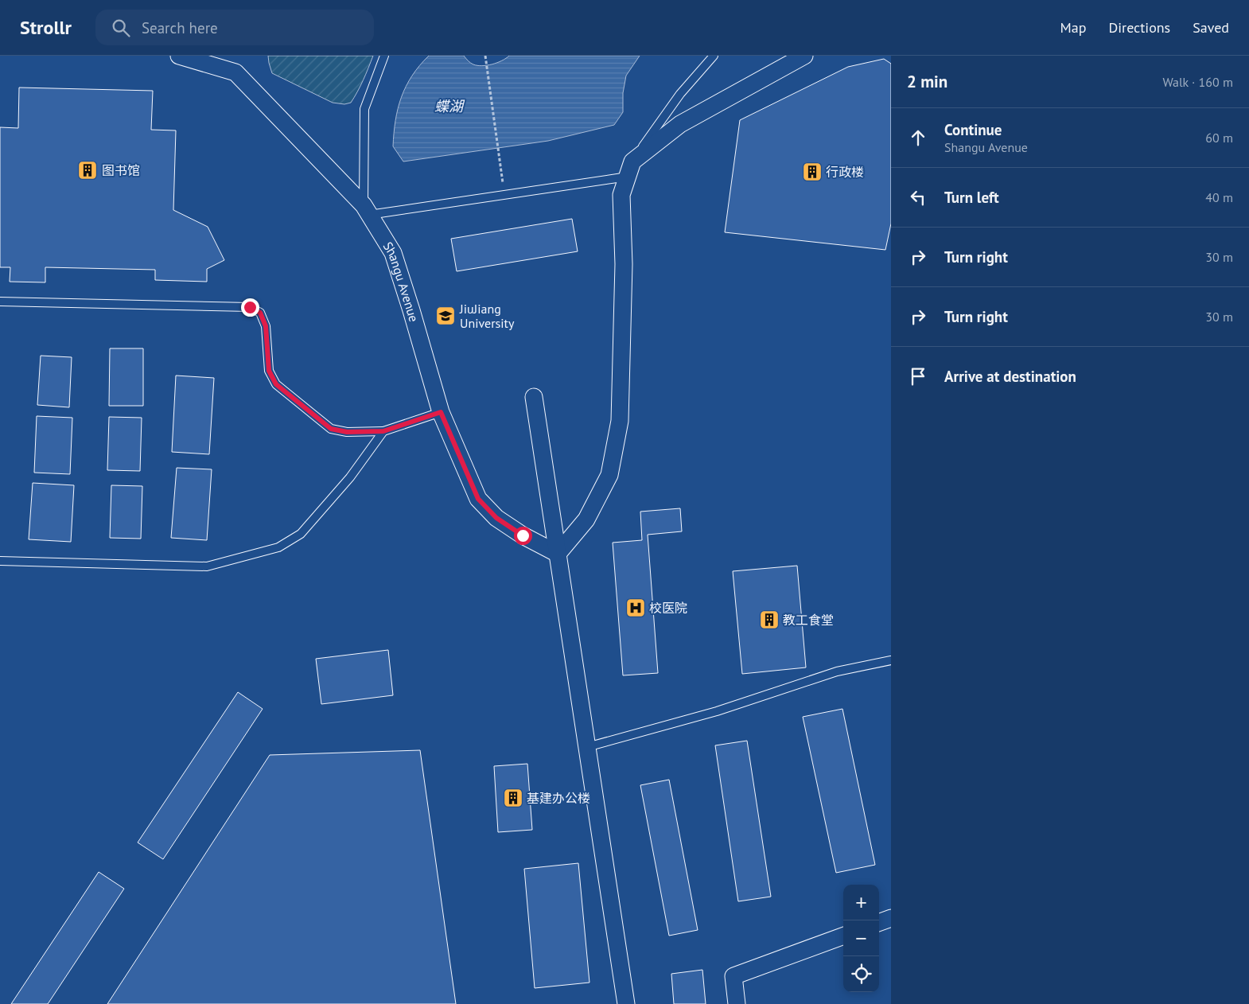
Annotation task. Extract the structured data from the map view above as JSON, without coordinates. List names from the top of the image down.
{
  "streets": {
    "street": ["Shangu Avenue"]
  },
  "water": ["蝶湖"],
  "places": {
    "building": [
      "图书馆",
      "行政楼",
      "教工食堂",
      "基建办公楼"
    ],
    "school or university": ["JiuJiang University"],
    "hospital": ["校医院"]
  },
  "page": {
    "header": "Strollr",
    "search": "Search here",
    "nav": ["Map", "Directions", "Saved"],
    "heading": ["2 min", "Walk · 160 m"],
    "list": [
      ["Continue", "Shangu Avenue", "60 m"],
      ["Turn left", "40 m"],
      ["Turn right", "30 m"],
      ["Turn right", "30 m"],
      "Arrive at destination"
    ],
    "map_buttons": ["+", "−"]
  }
}
